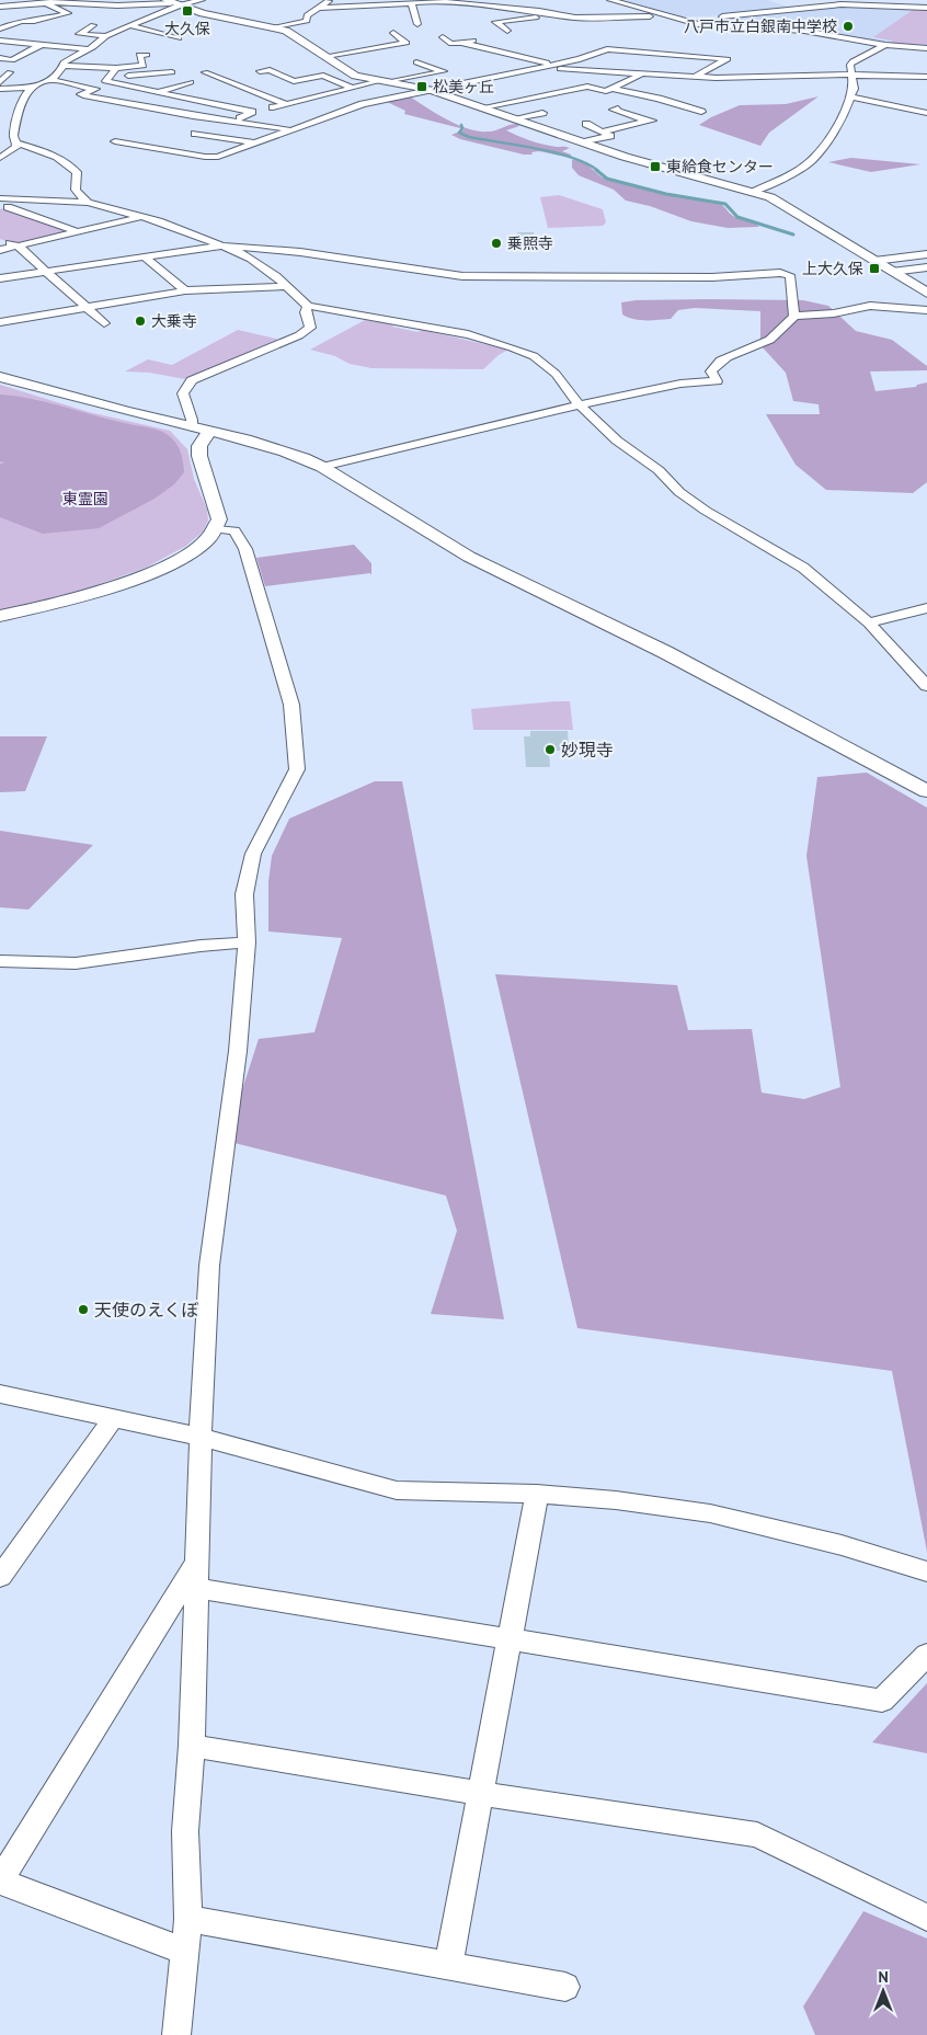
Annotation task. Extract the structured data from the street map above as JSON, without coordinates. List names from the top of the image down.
{
  "parks": ["東霊園"],
  "places": {
    "transit": [
      "大久保",
      "松美ヶ丘",
      "東給食センター",
      "上大久保"
    ],
    "other": [
      "八戸市立白銀南中学校",
      "乗照寺",
      "大乗寺",
      "妙現寺",
      "天使のえくぼ"
    ]
  },
  "north": "top"
}
